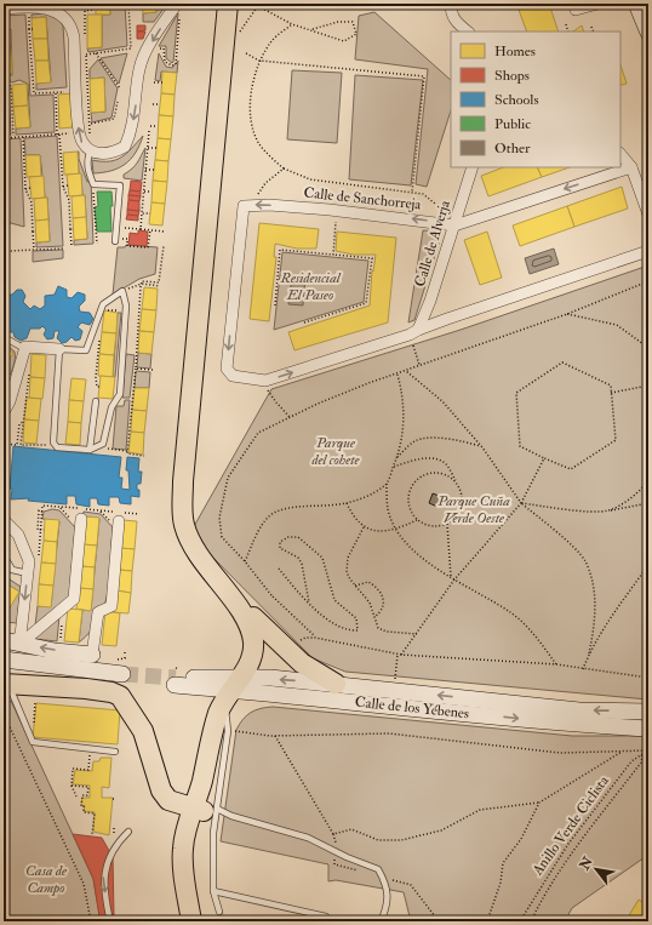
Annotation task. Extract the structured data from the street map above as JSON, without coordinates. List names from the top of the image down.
{
  "streets": {
    "street": ["Calle de Sanchorreja", "Calle de Alverja", "Calle de los Yébenes"],
    "path": ["Anillo Verde Ciclista"]
  },
  "crossings": [
    ["Calle de Sanchorreja", "Calle de Alverja"]
  ],
  "parks": [
    "Residencial El Paseo",
    "Parque del cohete",
    "Parque Cuña Verde Oeste",
    "Casa de Campo"
  ],
  "legend": [
    "Homes",
    "Shops",
    "Schools",
    "Public",
    "Other"
  ],
  "north": "top left"
}
